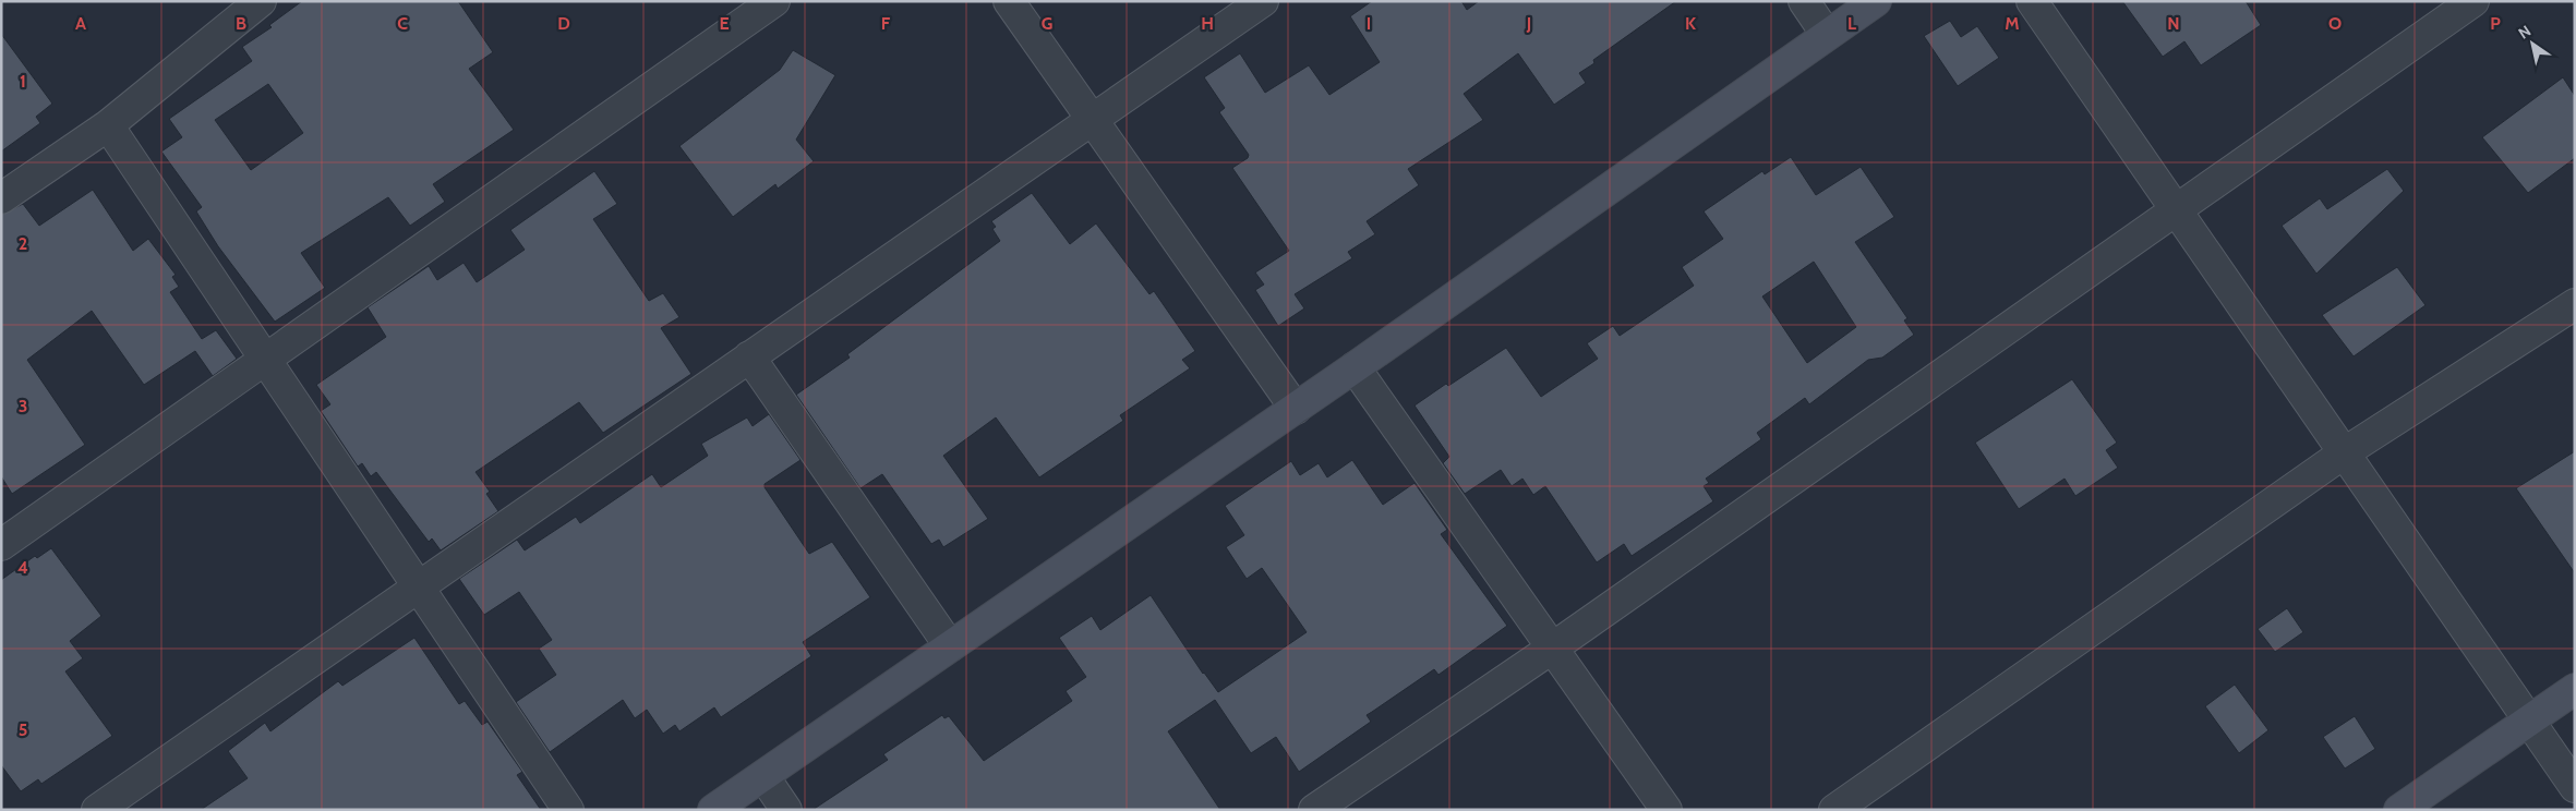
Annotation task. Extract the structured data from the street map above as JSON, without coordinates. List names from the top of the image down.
{
  "north": "top left",
  "grid": {
    "columns": [
      "A",
      "B",
      "C",
      "D",
      "E",
      "F",
      "G",
      "H",
      "I",
      "J",
      "K",
      "L",
      "M",
      "N",
      "O",
      "P"
    ],
    "rows": [
      "1",
      "2",
      "3",
      "4",
      "5"
    ]
  }
}
